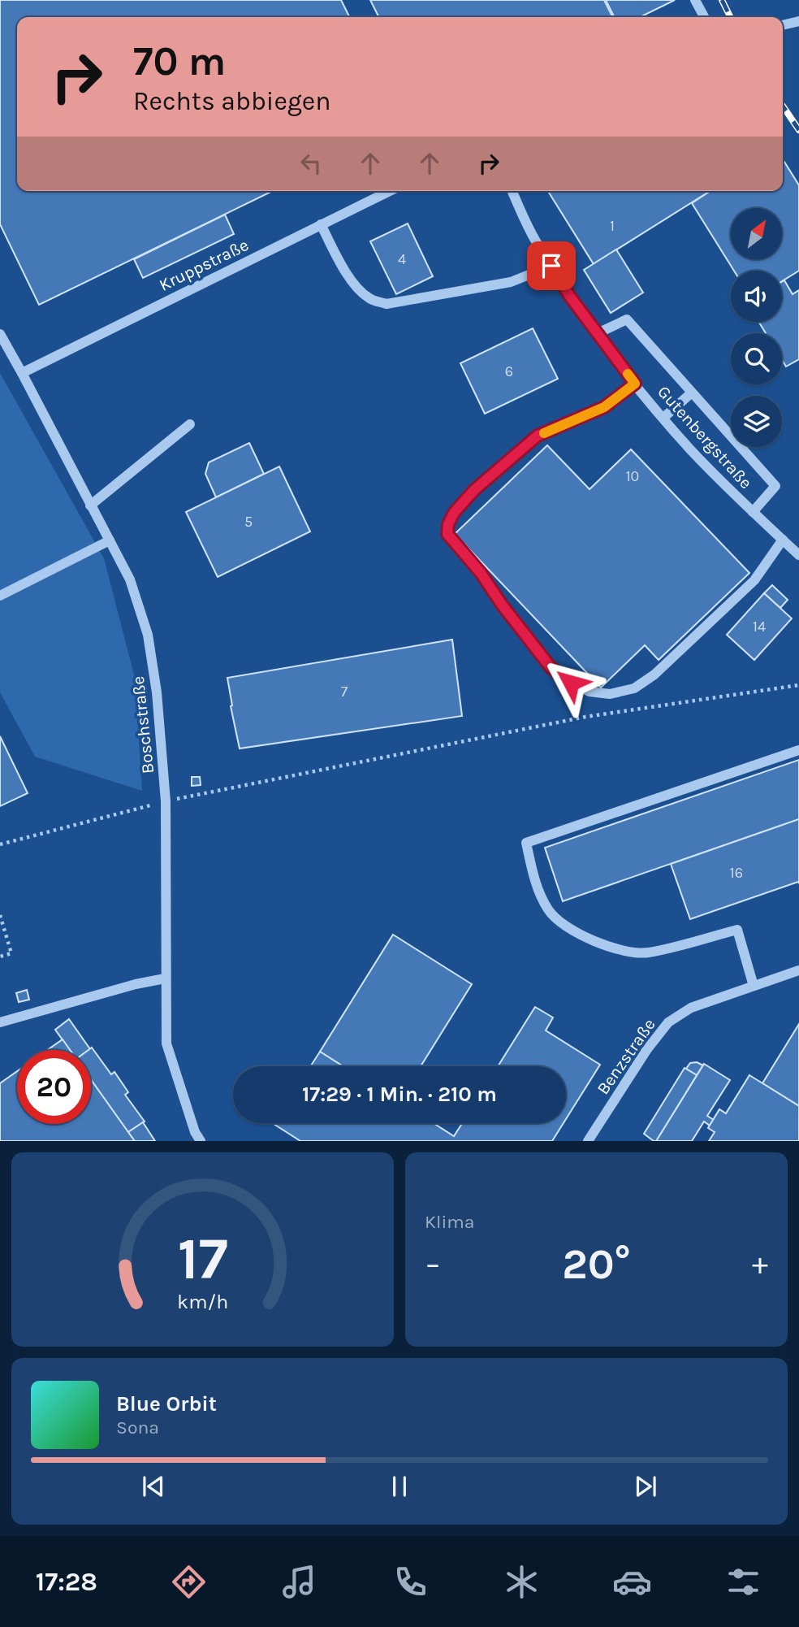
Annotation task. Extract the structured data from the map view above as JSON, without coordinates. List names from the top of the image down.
{
  "streets": {
    "street": [
      "Kruppstraße",
      "Gutenbergstraße",
      "Boschstraße",
      "Benzstraße"
    ]
  },
  "crossings": [
    ["Kruppstraße", "Boschstraße"]
  ],
  "house_numbers": [
    "1",
    "4",
    "6",
    "10",
    "5",
    "14",
    "7",
    "16"
  ],
  "north": "top right",
  "page": {
    "turn": ["70 m", "Rechts abbiegen"],
    "limit": "20",
    "trip": "17:29 · 1 Min. · 210 m",
    "tile": "Klima",
    "heat": ["−", "20°", "+"],
    "song": ["Blue Orbit", "Sona"],
    "tabs": "17:28",
    "gauge": ["17", "km/h"]
  }
}
